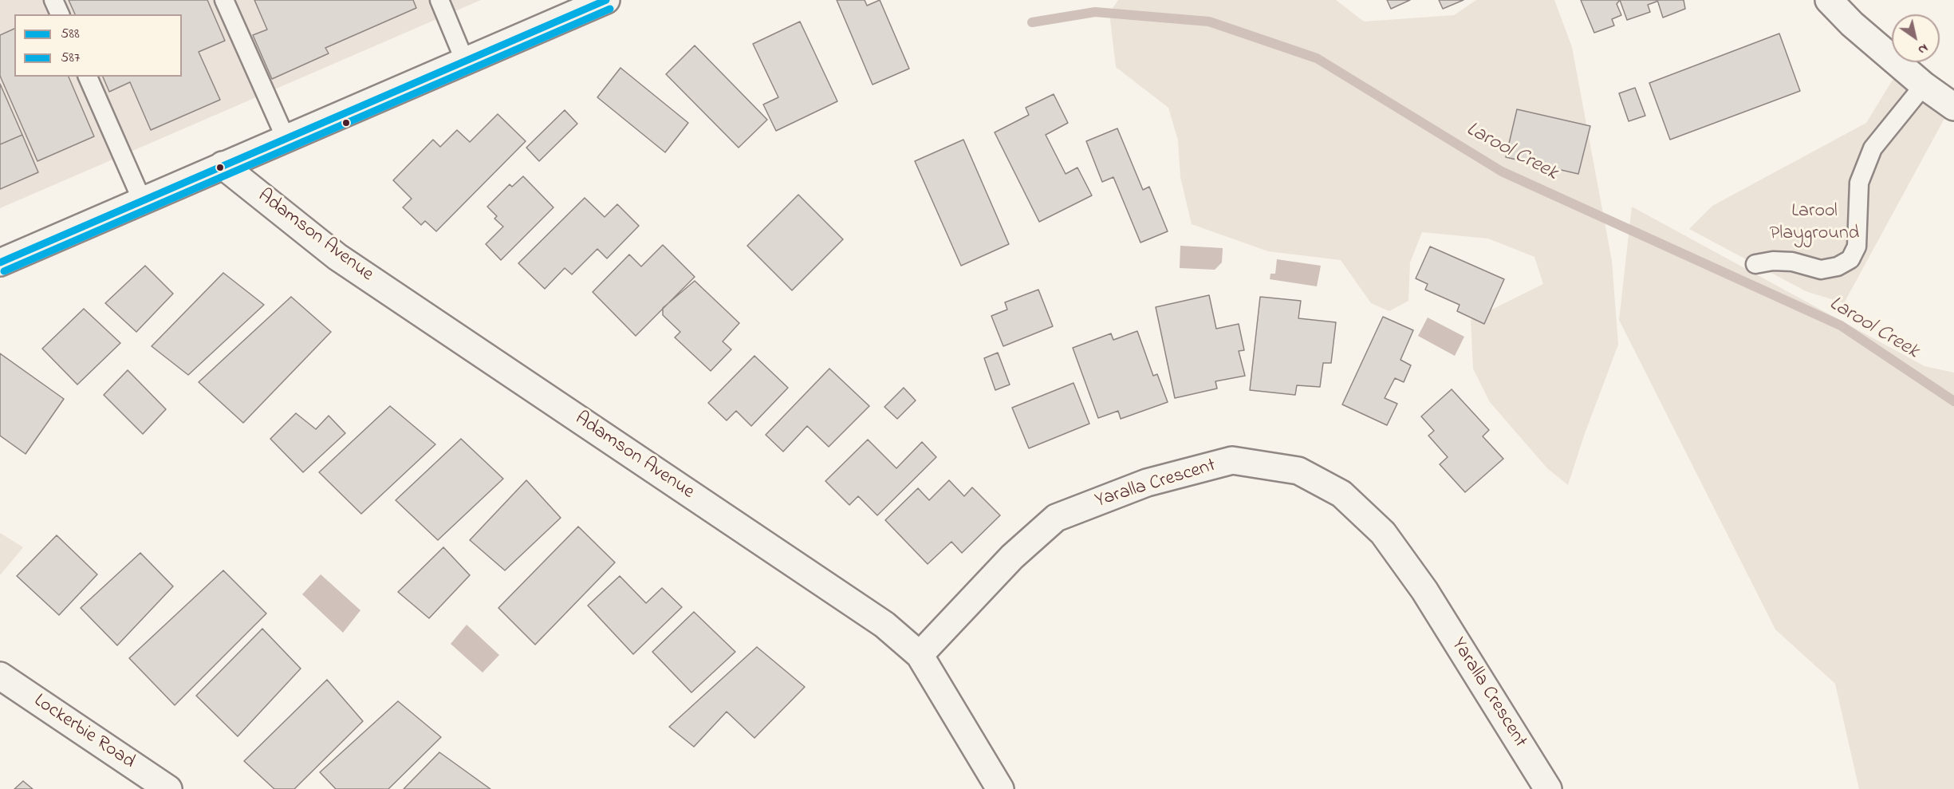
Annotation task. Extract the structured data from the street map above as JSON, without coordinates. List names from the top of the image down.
{
  "streets": {
    "street": ["Adamson Avenue", "Yaralla Crescent", "Lockerbie Road"]
  },
  "crossings": [
    ["Adamson Avenue", "Yaralla Crescent"]
  ],
  "water": ["Larool Creek"],
  "parks": ["Larool Playground"],
  "lines": ["transit line 588", "transit line 587"],
  "legend": ["588", "587"],
  "north": "bottom right"
}
